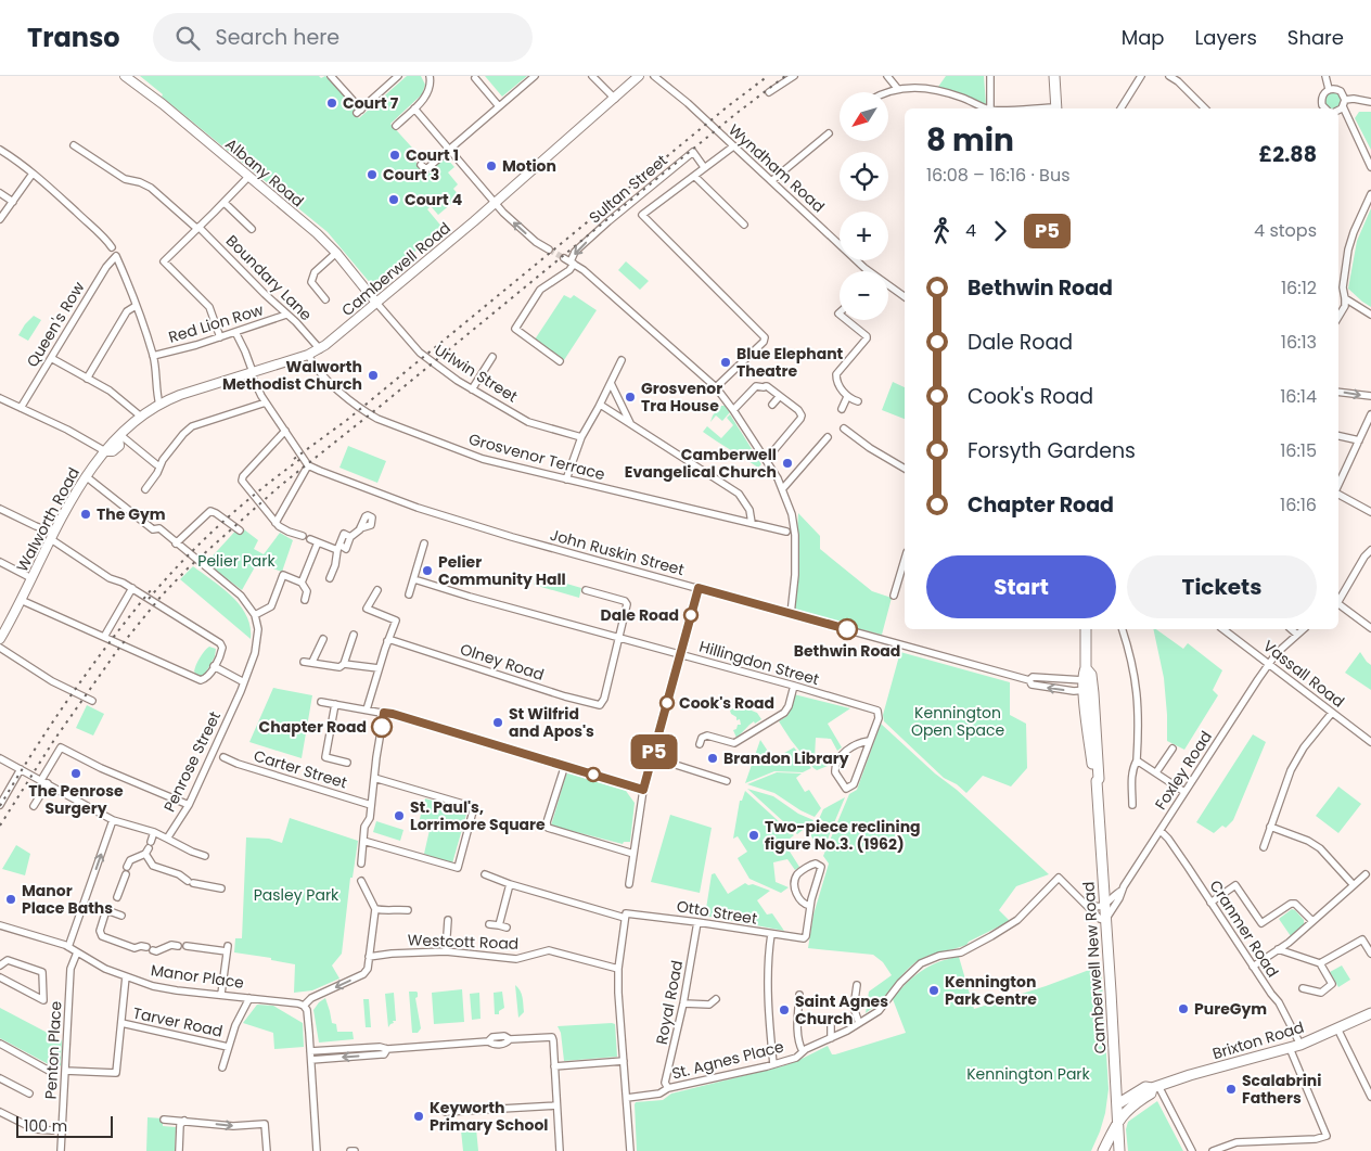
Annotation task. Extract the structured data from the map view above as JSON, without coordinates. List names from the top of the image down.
{
  "streets": {
    "highway": ["Camberwell New Road", "Brixton Road"],
    "main road": ["Albany Road", "Camberwell Road", "Walworth Road"],
    "street": [
      "Wyndham Road",
      "Sultan Street",
      "Boundary Lane",
      "Red Lion Row",
      "Queen's Row",
      "Urlwin Street",
      "Grosvenor Terrace",
      "John Ruskin Street",
      "Olney Road",
      "Hillingdon Street",
      "Vassall Road",
      "Penrose Street",
      "Carter Street",
      "Foxley Road",
      "Otto Street",
      "Cranmer Road",
      "Westcott Road",
      "Manor Place",
      "Royal Road",
      "Tarver Road",
      "Penton Place",
      "St. Agnes Place"
    ]
  },
  "crossings": [
    ["Albany Road", "Camberwell Road"],
    ["Albany Road", "Urlwin Street"],
    ["Camberwell Road", "Boundary Lane"],
    ["Camberwell Road", "Urlwin Street"],
    ["Camberwell Road", "Grosvenor Terrace"],
    ["Camberwell Road", "Walworth Road"],
    ["Boundary Lane", "Red Lion Row"],
    ["John Ruskin Street", "Camberwell New Road"],
    ["Olney Road", "Hillingdon Street"],
    ["Vassall Road", "Foxley Road"],
    ["Foxley Road", "Cranmer Road"],
    ["Foxley Road", "Camberwell New Road"],
    ["Otto Street", "Royal Road"],
    ["Cranmer Road", "Brixton Road"],
    ["Camberwell New Road", "Brixton Road"],
    ["Manor Place", "Penton Place"],
    ["Royal Road", "St. Agnes Place"]
  ],
  "parks": [
    "Pelier Park",
    "Kennington Open Space",
    "Pasley Park",
    "Kennington Park"
  ],
  "places": [
    "Court 7",
    "Court 1",
    "Motion",
    "Court 3",
    "Court 4",
    "Blue Elephant Theatre",
    "Walworth Methodist Church",
    "Grosvenor Tra House",
    "Camberwell Evangelical Church",
    "The Gym",
    "Pelier Community Hall",
    "Dale Road",
    "Bethwin Road",
    "Cook's Road",
    "St Wilfrid and Apos's",
    "Chapter Road",
    "Brandon Library",
    "The Penrose Surgery",
    "St. Paul's, Lorrimore Square",
    "Two-piece reclining figure No.3. (1962)",
    "Manor Place Baths",
    "Kennington Park Centre",
    "PureGym",
    "Saint Agnes Church",
    "Scalabrini Fathers",
    "Keyworth Primary School"
  ],
  "lines": ["bus line P5"],
  "scale_bar": "100 m",
  "north": "bottom left",
  "page": {
    "header": "Transo",
    "search": "Search here",
    "nav": ["Map", "Layers", "Share"],
    "on_map": "P5",
    "map_buttons": ["+", "−"],
    "heading": ["8 min", "16:08 – 16:16 · Bus", "£2.88"],
    "legs": ["4", "P5", "4 stops"],
    "list": [
      {
        "name": "Bethwin Road",
        "value": "16:12"
      },
      {
        "name": "Dale Road",
        "value": "16:13"
      },
      {
        "name": "Cook's Road",
        "value": "16:14"
      },
      {
        "name": "Forsyth Gardens",
        "value": "16:15"
      },
      {
        "name": "Chapter Road",
        "value": "16:16"
      }
    ],
    "buttons": ["Start", "Tickets"],
    "scale": "100 m"
  }
}
